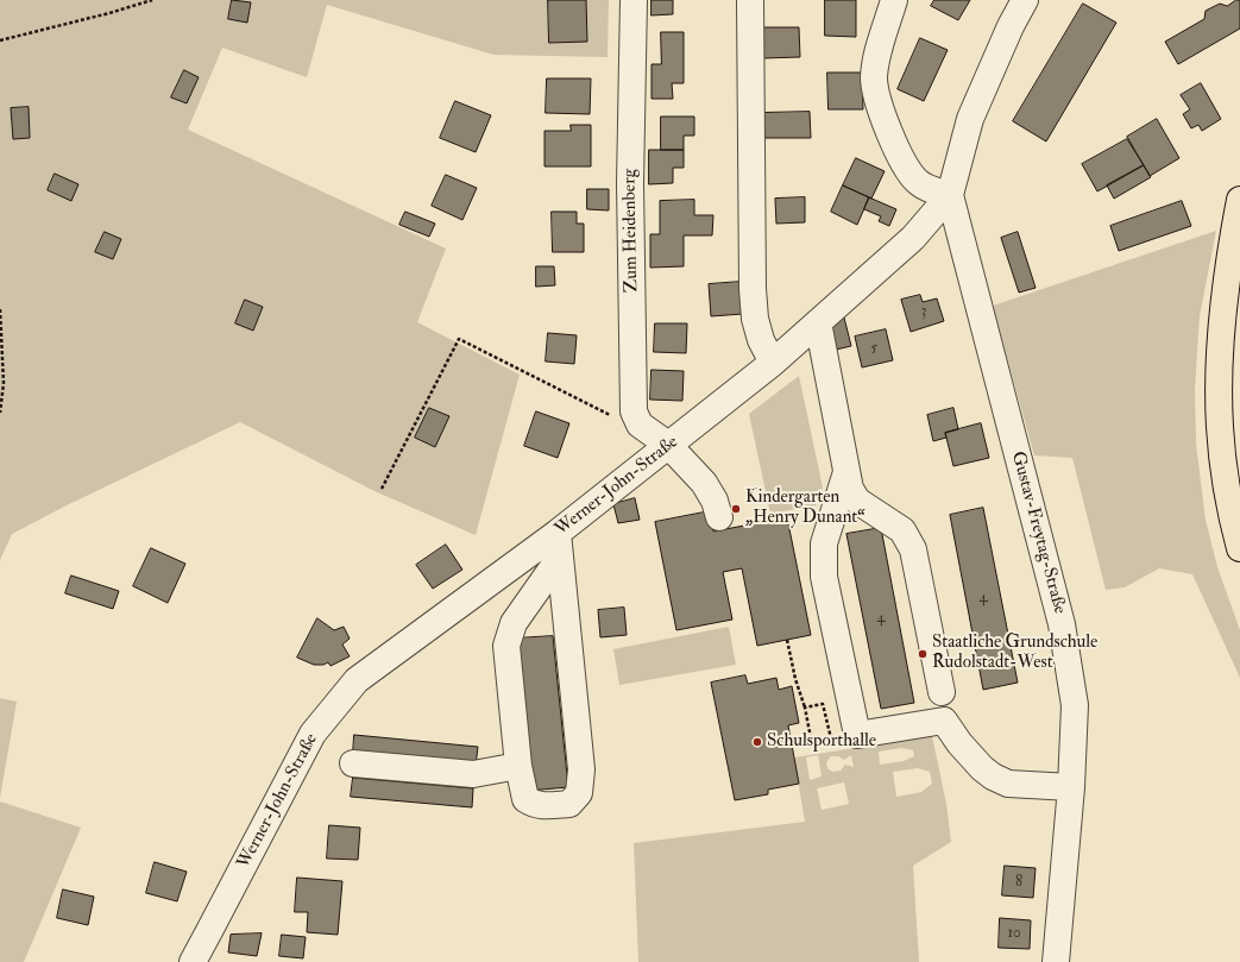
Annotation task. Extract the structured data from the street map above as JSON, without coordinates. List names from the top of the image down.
{
  "streets": {
    "street": ["Zum Heidenberg", "Werner-John-Straße", "Gustav-Freytag-Straße"]
  },
  "crossings": [
    ["Werner-John-Straße", "Gustav-Freytag-Straße"]
  ],
  "places": ["Kindergarten „Henry Dunant“", "Staatliche Grundschule Rudolstadt-West", "Schulsporthalle"],
  "house_numbers": [
    "3",
    "5",
    "4",
    "4",
    "8",
    "10"
  ]
}
